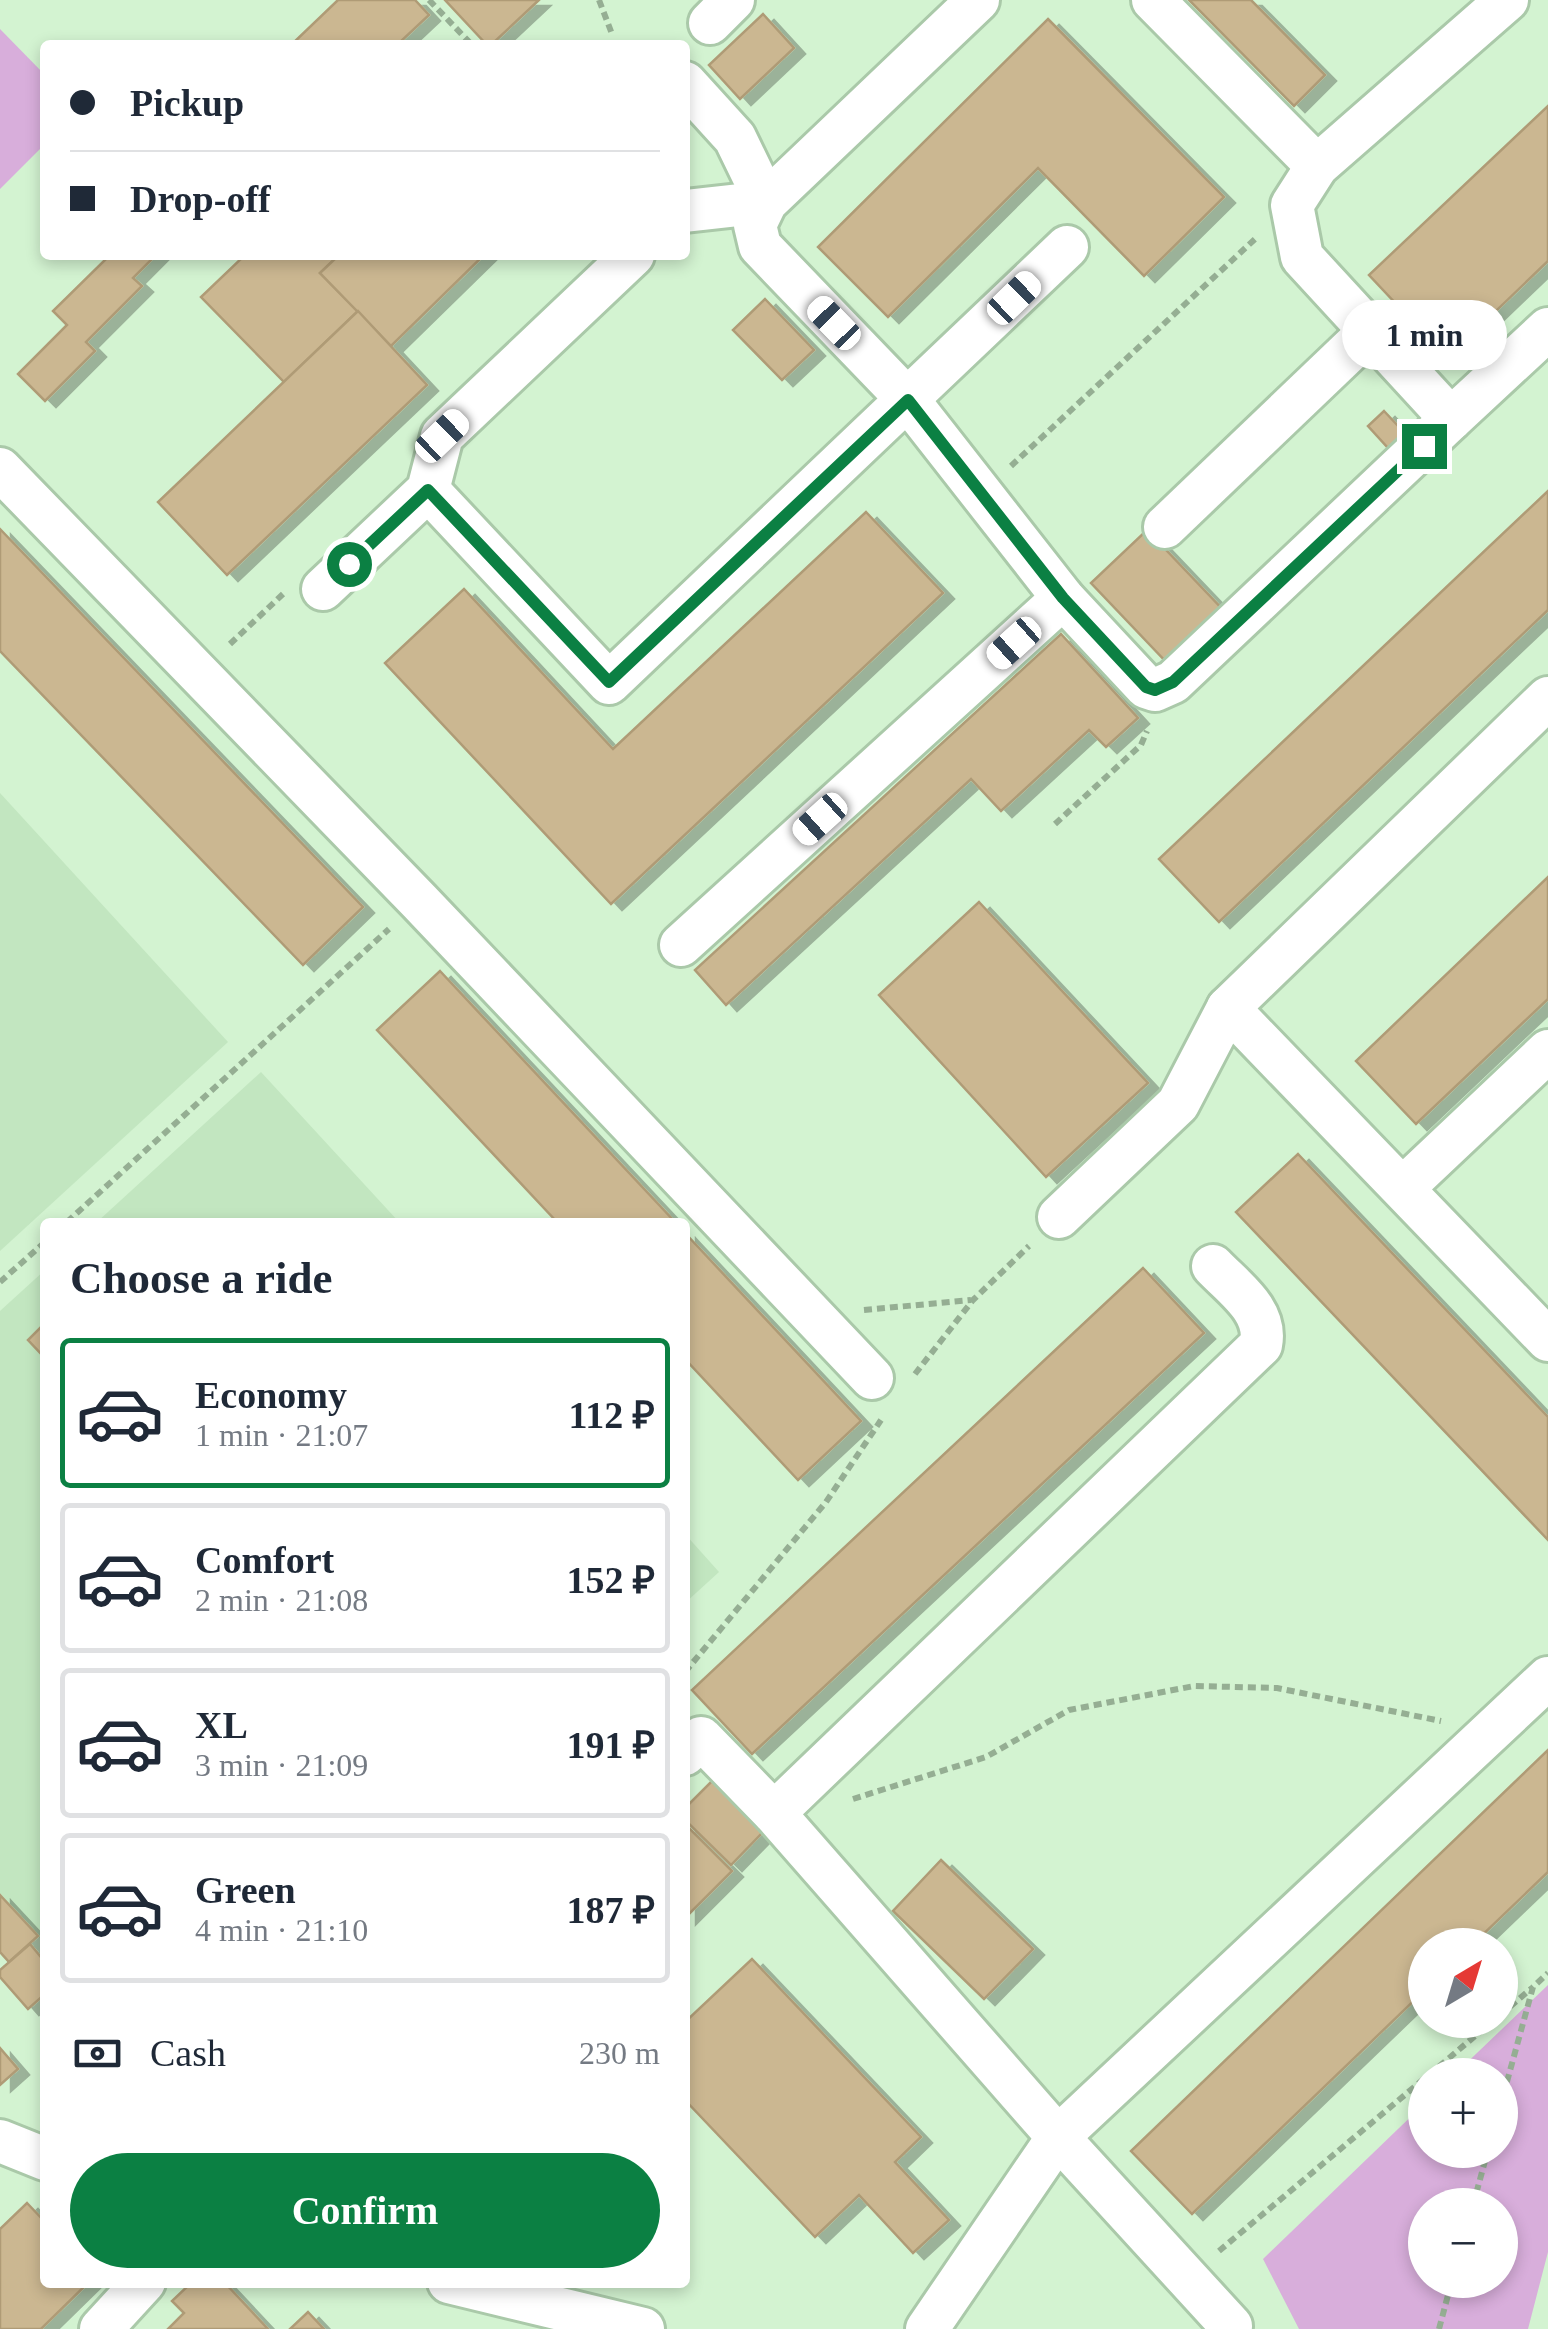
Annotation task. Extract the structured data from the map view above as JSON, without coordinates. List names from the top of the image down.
{
  "north": "top right",
  "page": {
    "banner": ["Pickup", "Drop-off"],
    "bubble": "1 min",
    "heading": "Choose a ride",
    "list": [
      {
        "name": "Economy",
        "note": "1 min · 21:07",
        "value": "112 ₽"
      },
      {
        "name": "Comfort",
        "note": "2 min · 21:08",
        "value": "152 ₽"
      },
      {
        "name": "XL",
        "note": "3 min · 21:09",
        "value": "191 ₽"
      },
      {
        "name": "Green",
        "note": "4 min · 21:10",
        "value": "187 ₽"
      }
    ],
    "map_buttons": ["+", "−"],
    "pay": ["Cash", "230 m"],
    "buttons": "Confirm"
  }
}
